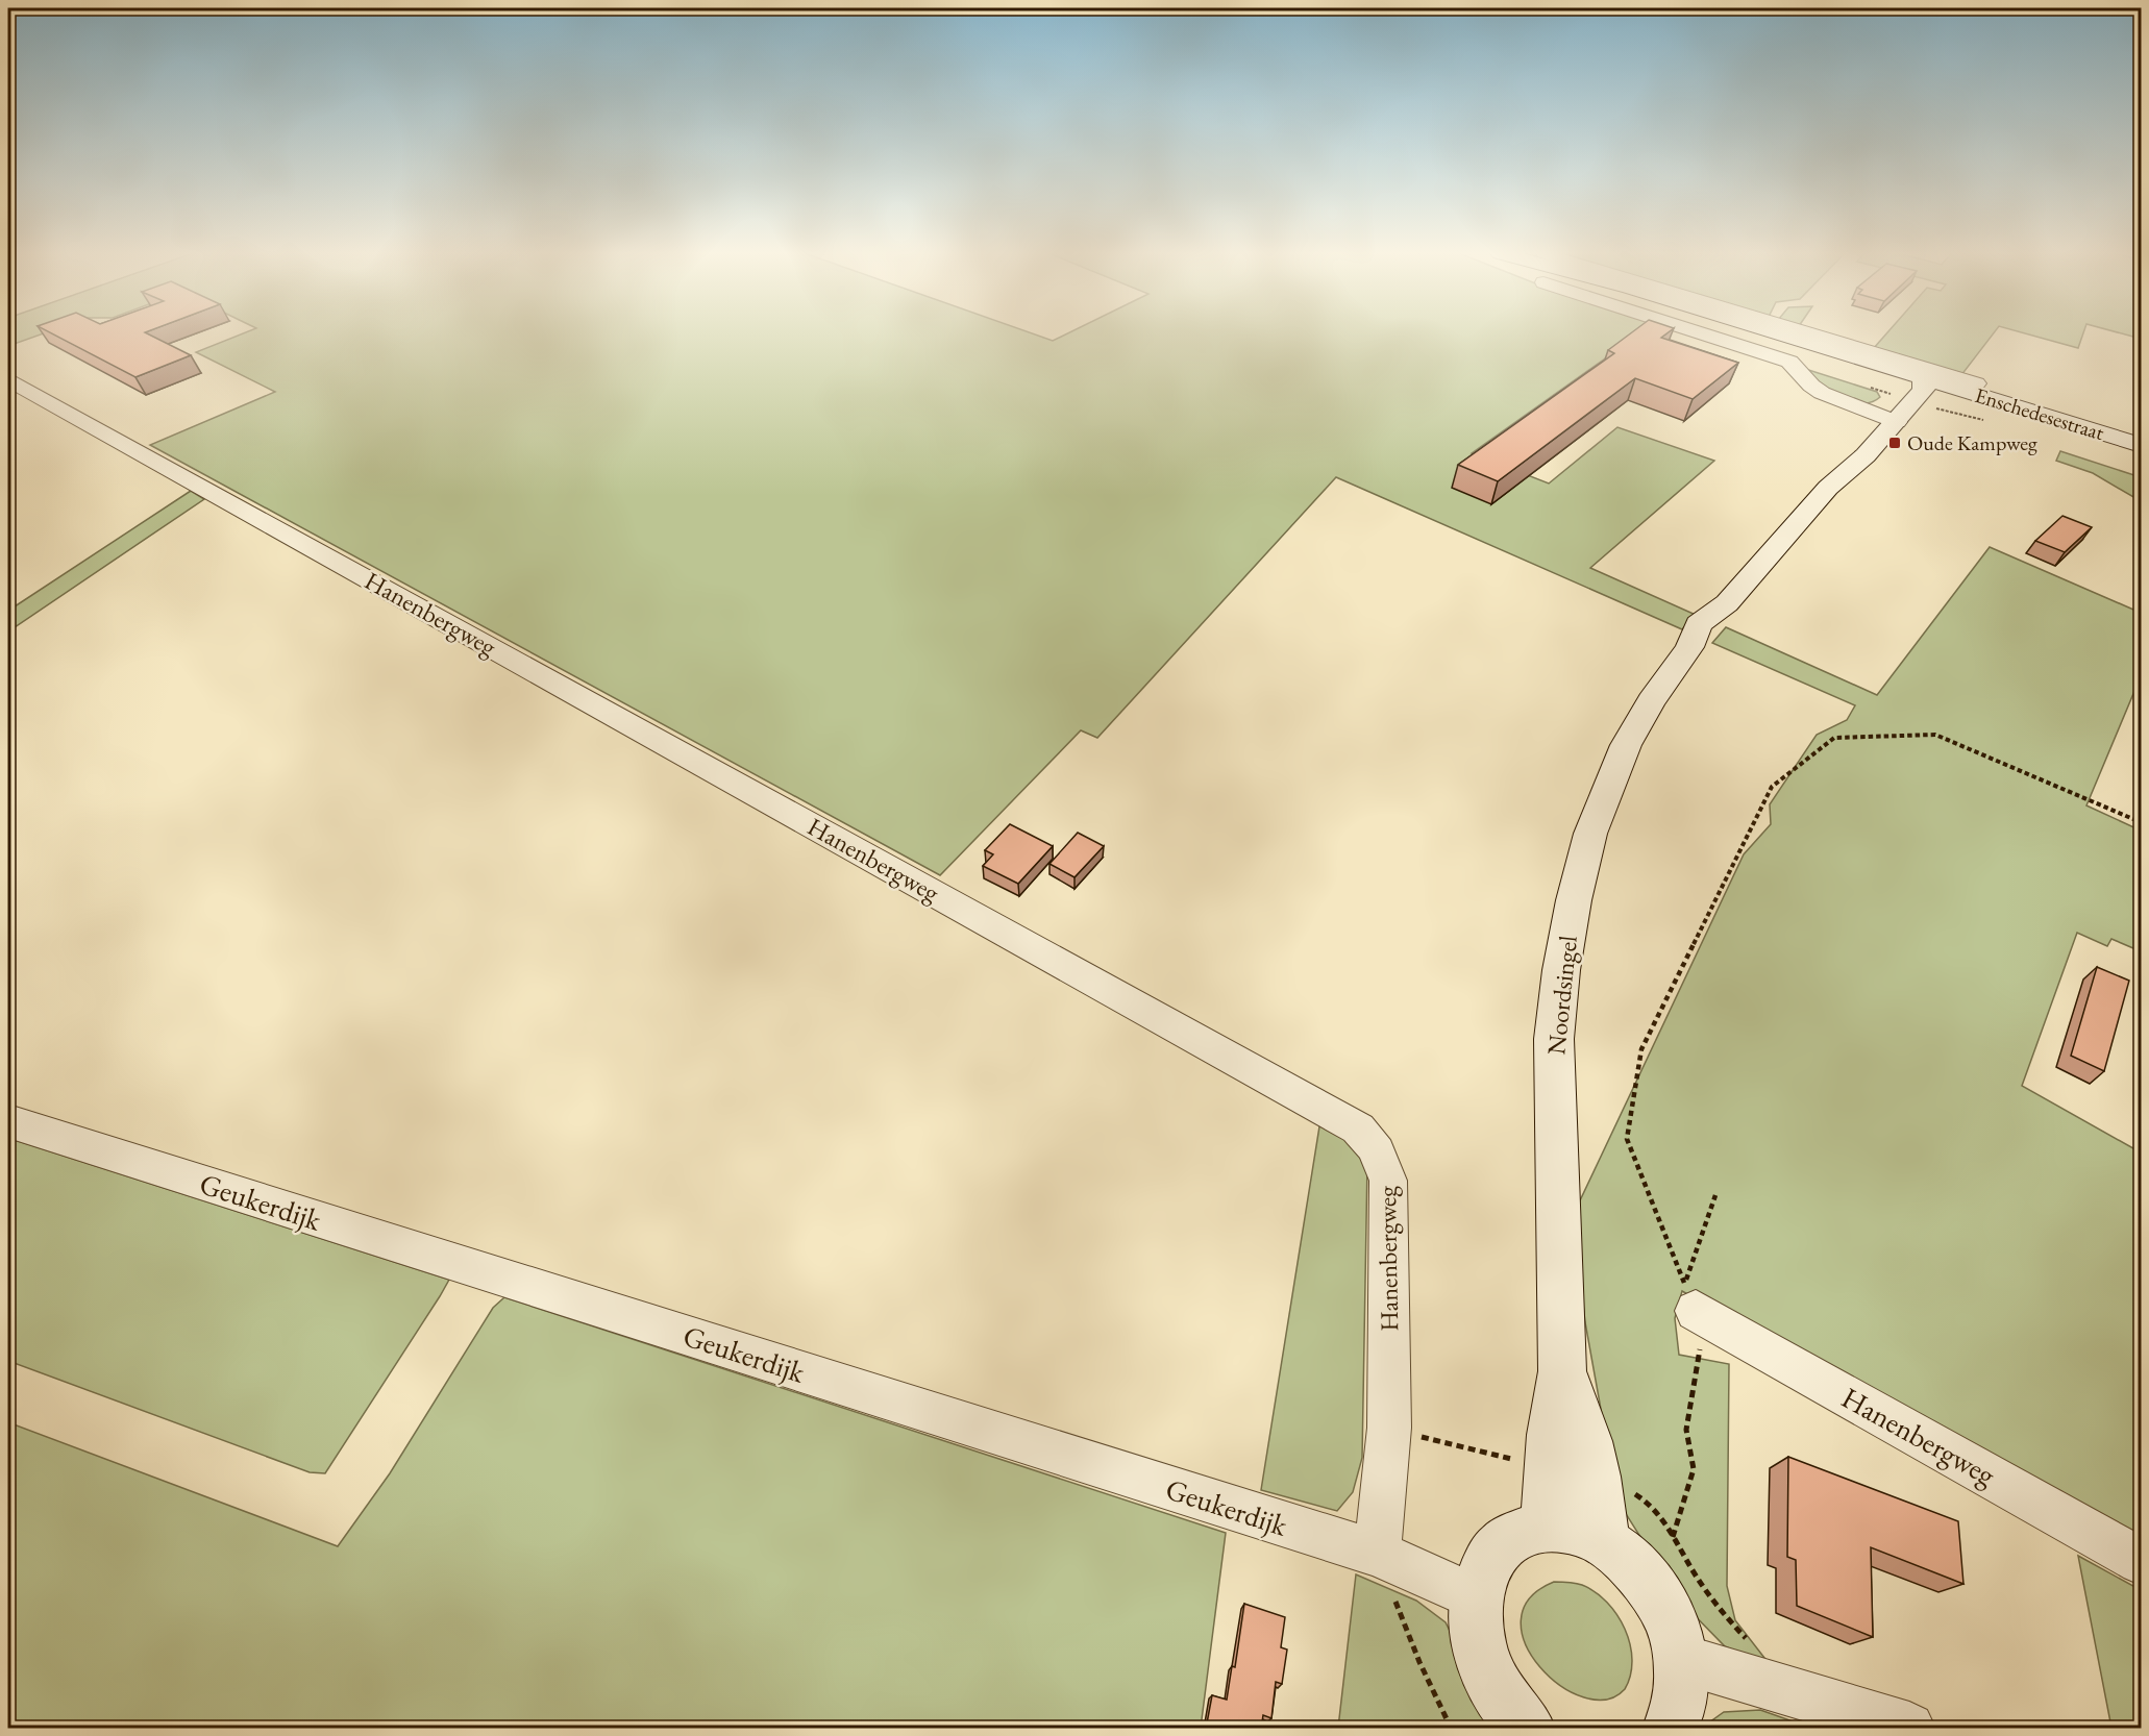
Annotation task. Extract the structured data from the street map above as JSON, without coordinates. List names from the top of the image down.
{
  "streets": {
    "main road": ["Enschedesestraat", "Noordsingel"],
    "street": ["Hanenbergweg", "Geukerdijk"]
  },
  "crossings": [
    ["Enschedesestraat", "Noordsingel"],
    ["Hanenbergweg", "Geukerdijk"]
  ],
  "places": {
    "transit": ["Oude Kampweg"]
  }
}
